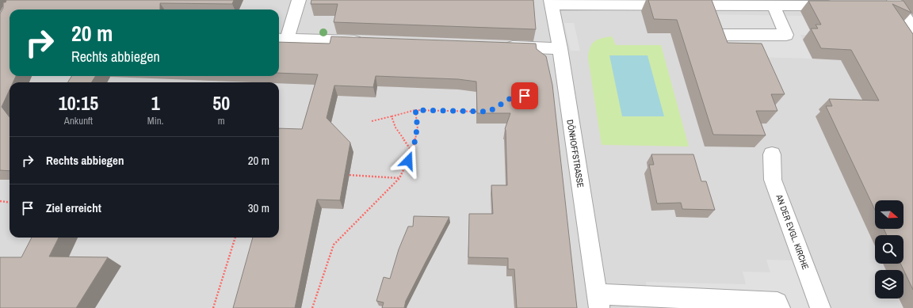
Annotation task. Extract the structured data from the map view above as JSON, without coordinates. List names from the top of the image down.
{
  "streets": {
    "street": ["DÖNHOFFSTRASSE", "AN DER EVGL. KIRCHE"]
  },
  "north": "right",
  "page": {
    "turn": ["20 m", "Rechts abbiegen"],
    "eta": [
      "10:15",
      "Ankunft",
      "1",
      "Min.",
      "50",
      "m"
    ],
    "list": [
      {
        "name": "Rechts abbiegen",
        "value": "20 m"
      },
      {
        "name": "Ziel erreicht",
        "value": "30 m"
      }
    ]
  }
}
